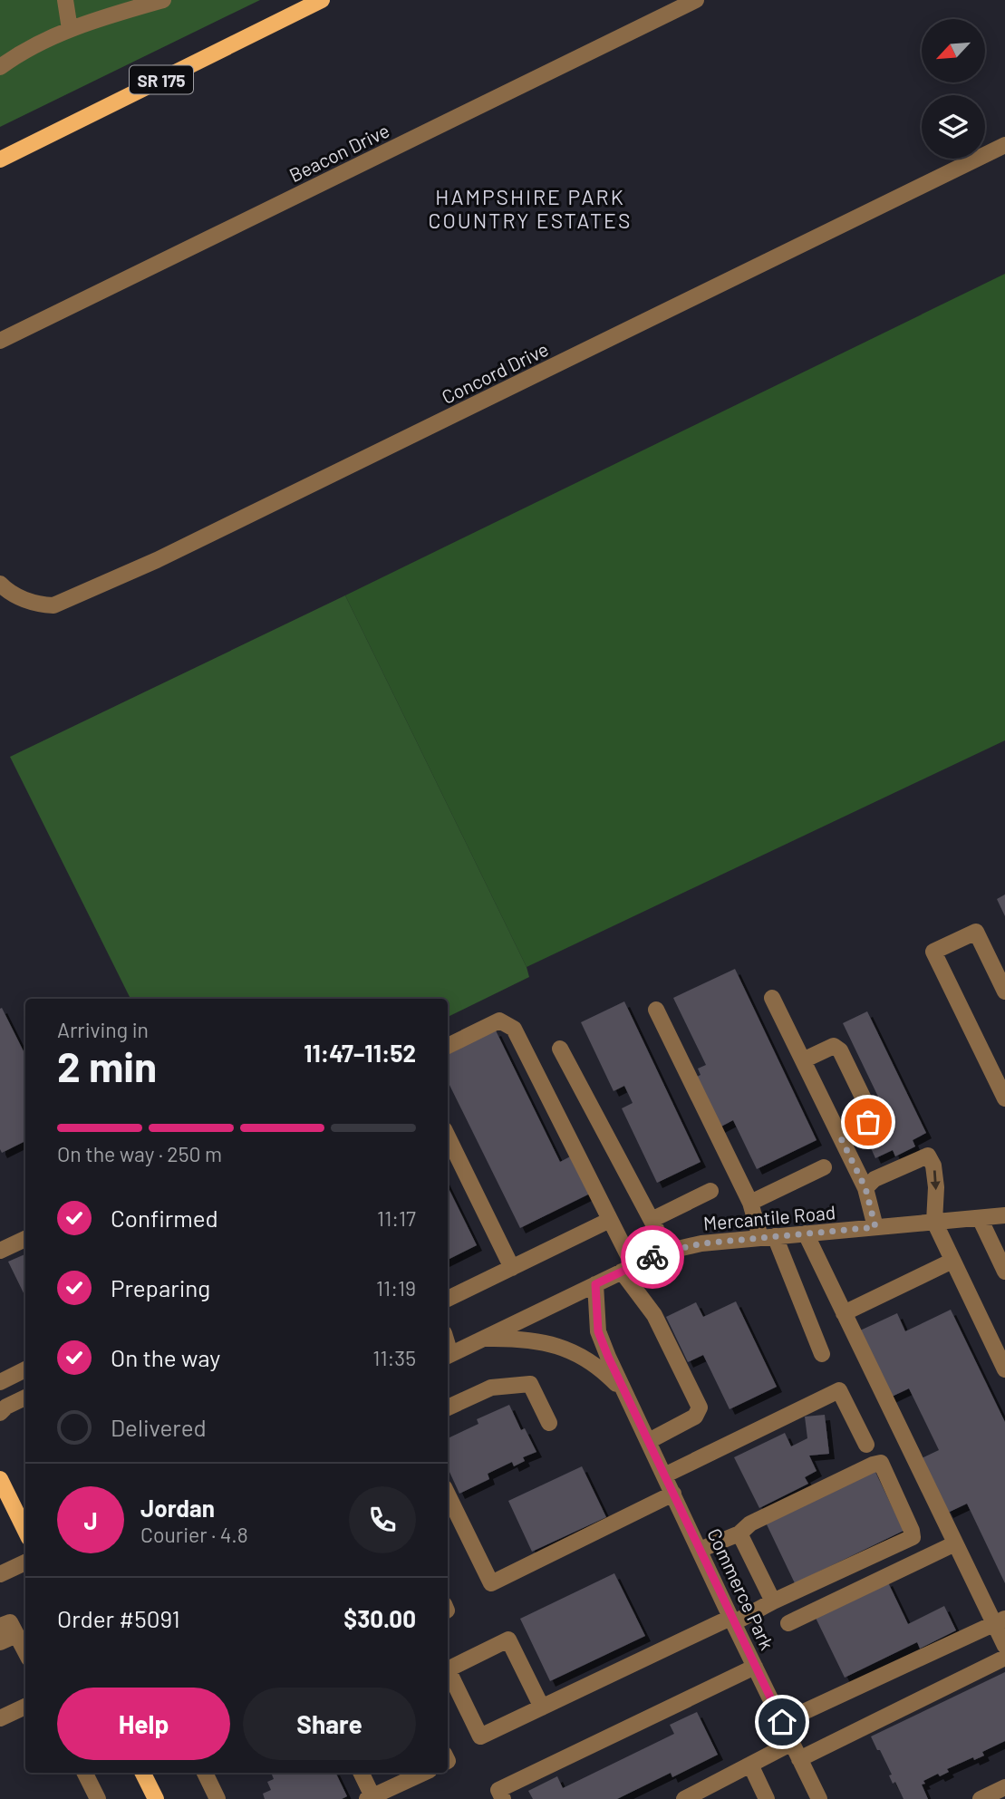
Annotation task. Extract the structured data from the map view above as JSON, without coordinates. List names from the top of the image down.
{
  "streets": {
    "main road": ["SR 175"],
    "street": [
      "Beacon Drive",
      "Concord Drive",
      "Mercantile Road",
      "Commerce Park"
    ]
  },
  "crossings": [
    ["Mercantile Road", "Commerce Park"]
  ],
  "districts": ["HAMPSHIRE PARK COUNTRY ESTATES"],
  "north": "bottom left",
  "page": {
    "heading": ["2 min", "Arriving in", "11:47–11:52"],
    "panel": [
      "Jordan",
      "Courier · 4.8",
      "Order #5091",
      "$30.00"
    ],
    "bar": "On the way · 250 m",
    "list": [
      ["Confirmed", "11:17"],
      ["Preparing", "11:19"],
      ["On the way", "11:35"],
      "Delivered"
    ],
    "round": "J",
    "buttons": ["Help", "Share"]
  }
}
